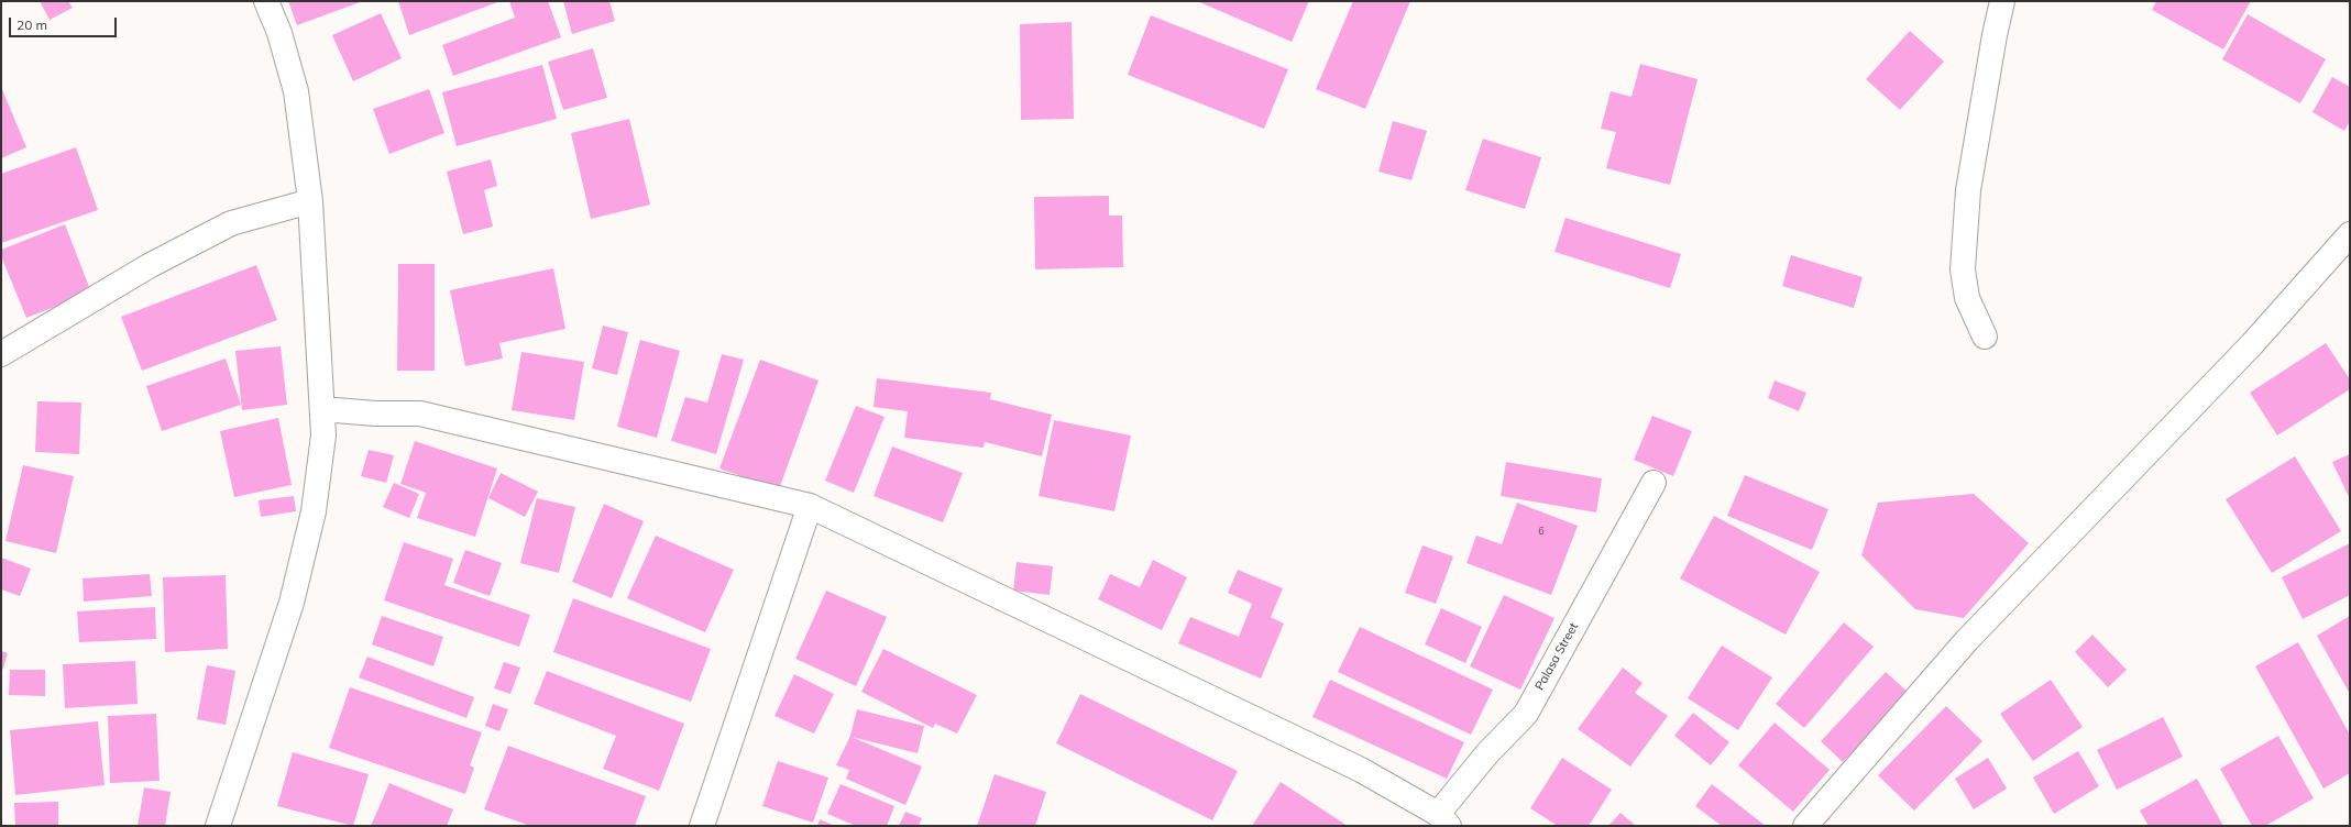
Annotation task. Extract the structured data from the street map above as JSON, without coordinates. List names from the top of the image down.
{
  "streets": {
    "street": ["Palasa Street"]
  },
  "house_numbers": ["6"],
  "scale_bar": "20 m"
}
